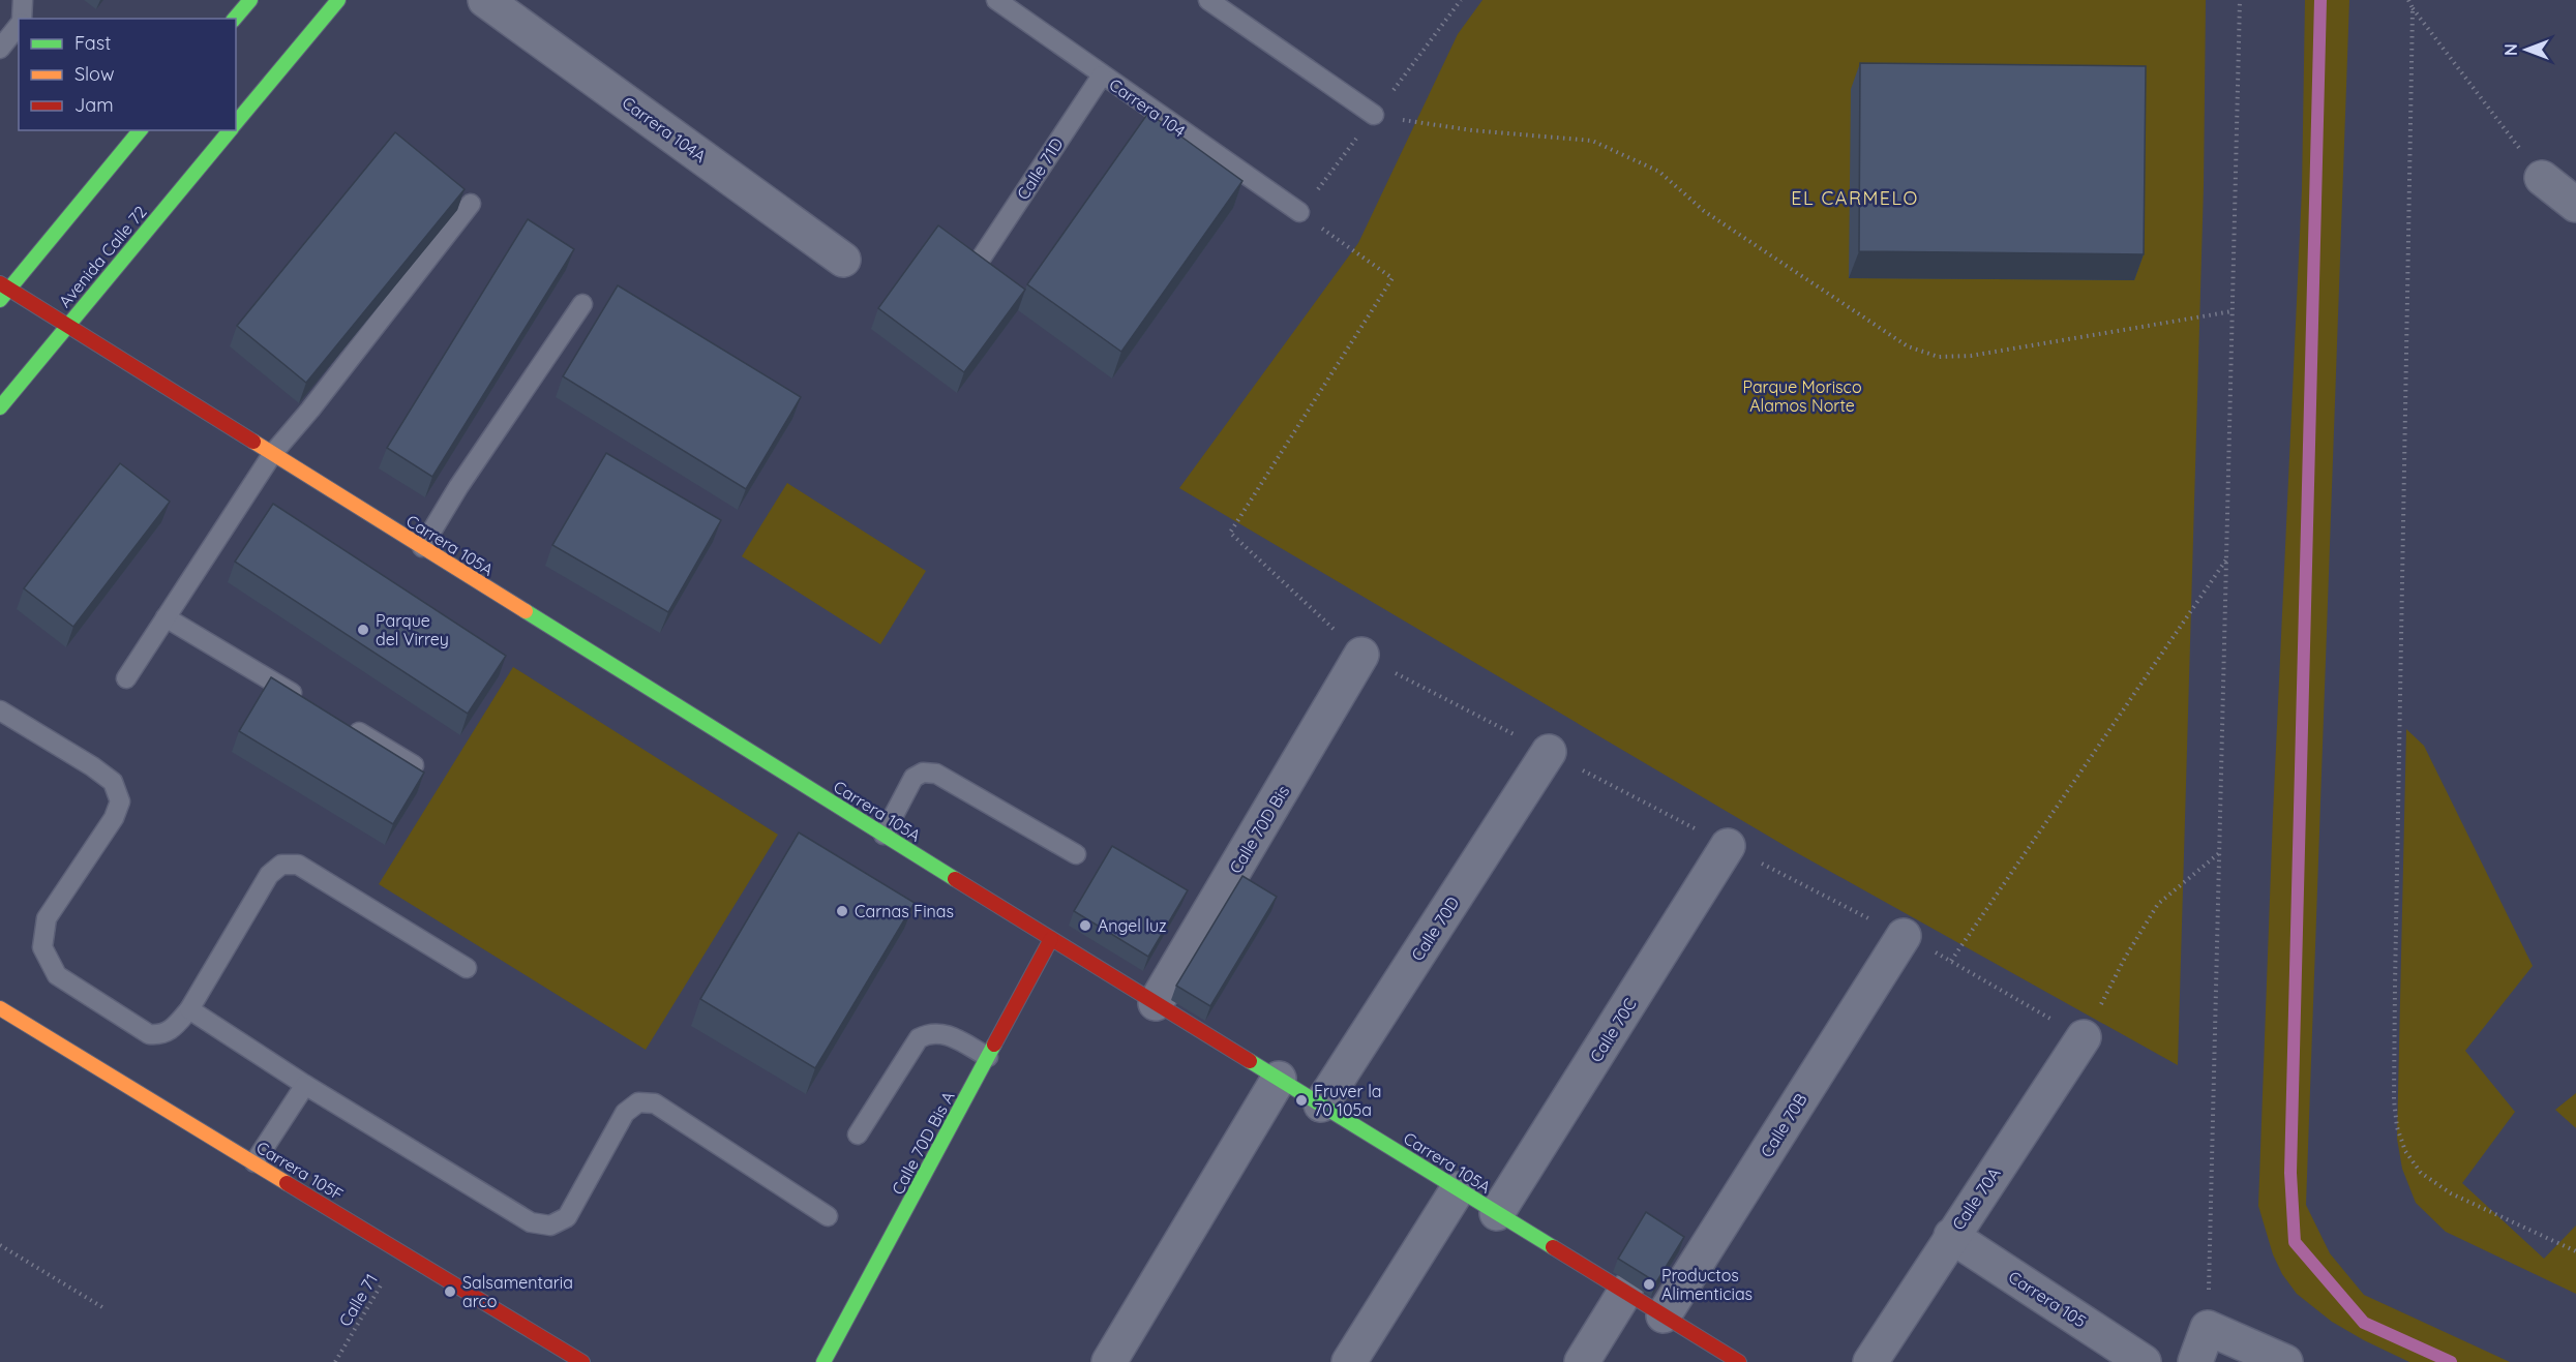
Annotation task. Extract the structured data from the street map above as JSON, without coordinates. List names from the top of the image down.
{
  "streets": {
    "street": [
      "Carrera 104A",
      "Avenida Calle 72",
      "Carrera 105A",
      "Calle 70D Bis",
      "Calle 70D",
      "Calle 70C",
      "Calle 70B",
      "Calle 70D Bis A",
      "Carrera 105F",
      "Calle 70A",
      "Carrera 105"
    ],
    "lane": ["Carrera 104", "Calle 71D"],
    "path": ["Calle 71"]
  },
  "crossings": [
    ["Carrera 104", "Calle 71D"],
    ["Avenida Calle 72", "Carrera 105A"],
    ["Carrera 105A", "Calle 70D Bis"],
    ["Carrera 105A", "Calle 70D"],
    ["Carrera 105A", "Calle 70C"],
    ["Carrera 105A", "Calle 70B"],
    ["Carrera 105A", "Calle 70D Bis A"],
    ["Carrera 105F", "Calle 71"],
    ["Calle 70A", "Carrera 105"]
  ],
  "districts": ["EL CARMELO"],
  "parks": ["Parque Morisco Alamos Norte"],
  "places": [
    "Parque del Virrey",
    "Carnas Finas",
    "Angel luz",
    "Fruver la 70 105a",
    "Productos Alimenticias",
    "Salsamentaria arco"
  ],
  "legend": ["Fast", "Slow", "Jam"],
  "north": "left"
}
